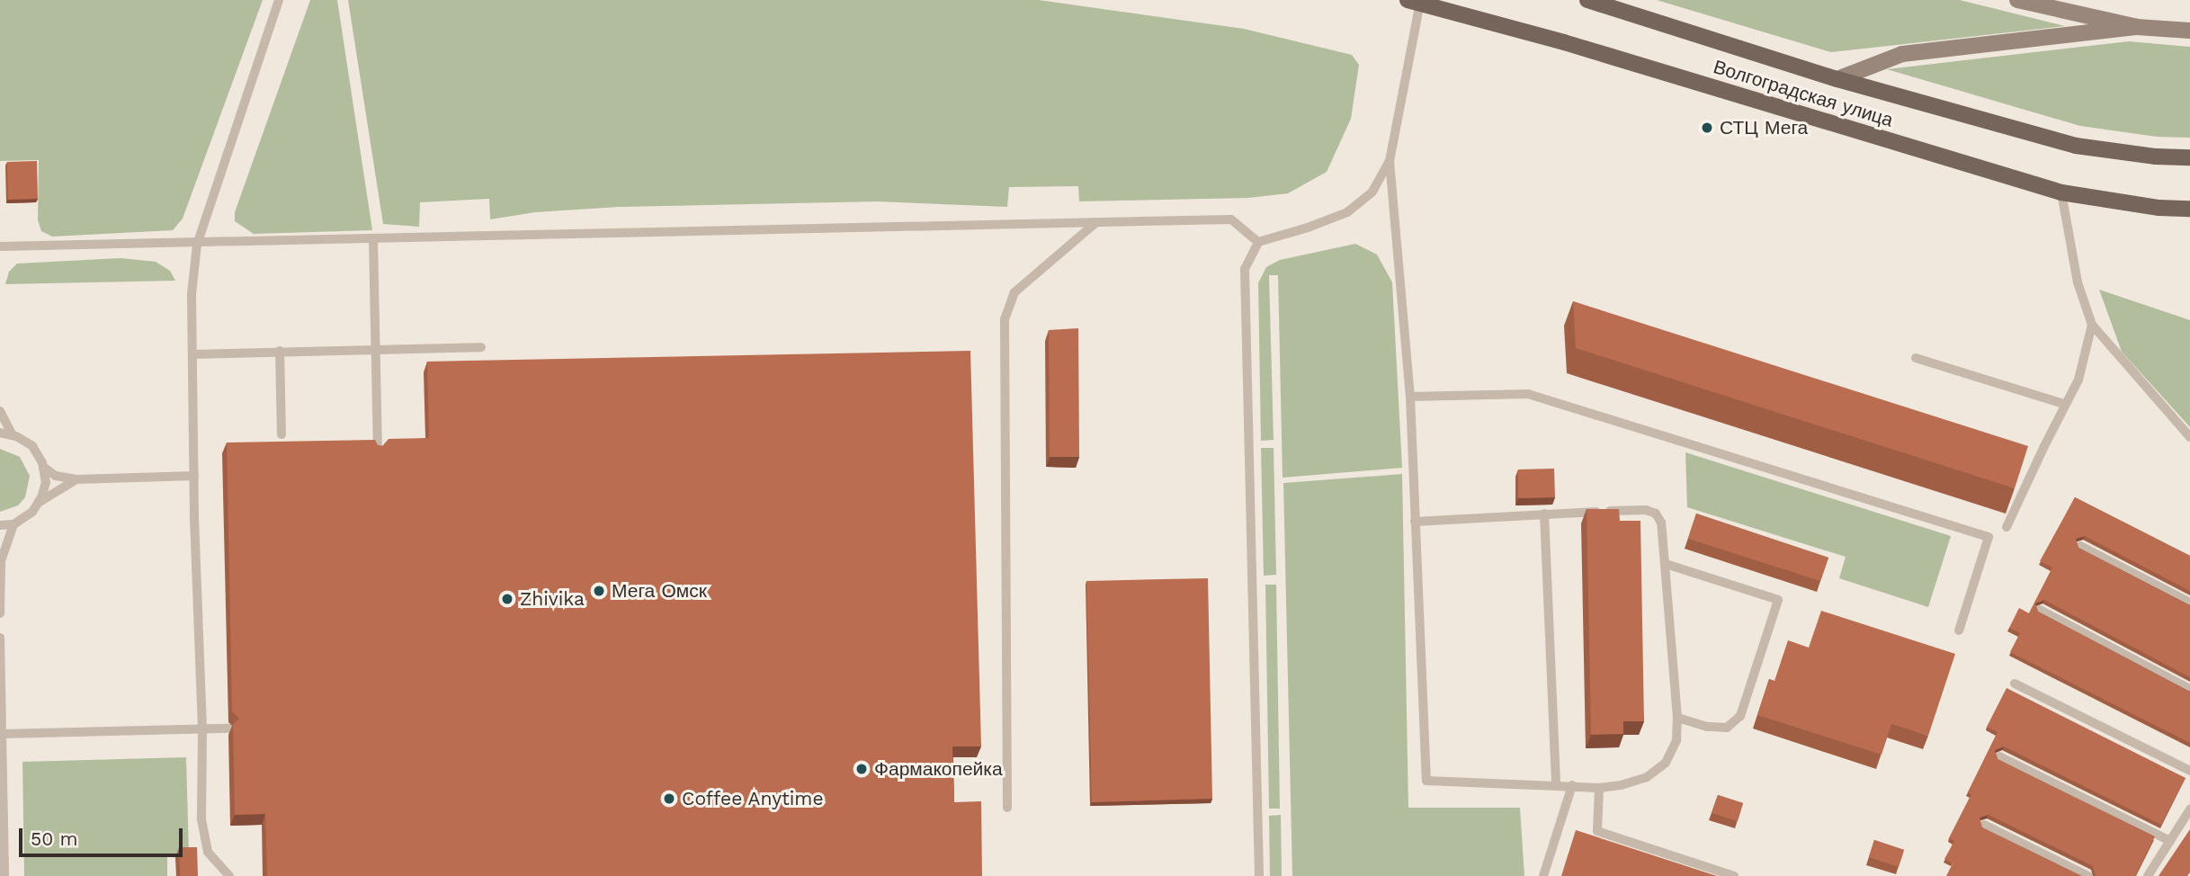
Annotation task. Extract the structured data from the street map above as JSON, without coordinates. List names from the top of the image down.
{
  "streets": {
    "main road": ["Волгоградская улица"]
  },
  "places": [
    "СТЦ Мега",
    "Мега Омск",
    "Zhivika",
    "Фармакопейка",
    "Coffee Anytime"
  ],
  "scale_bar": "50 m"
}
